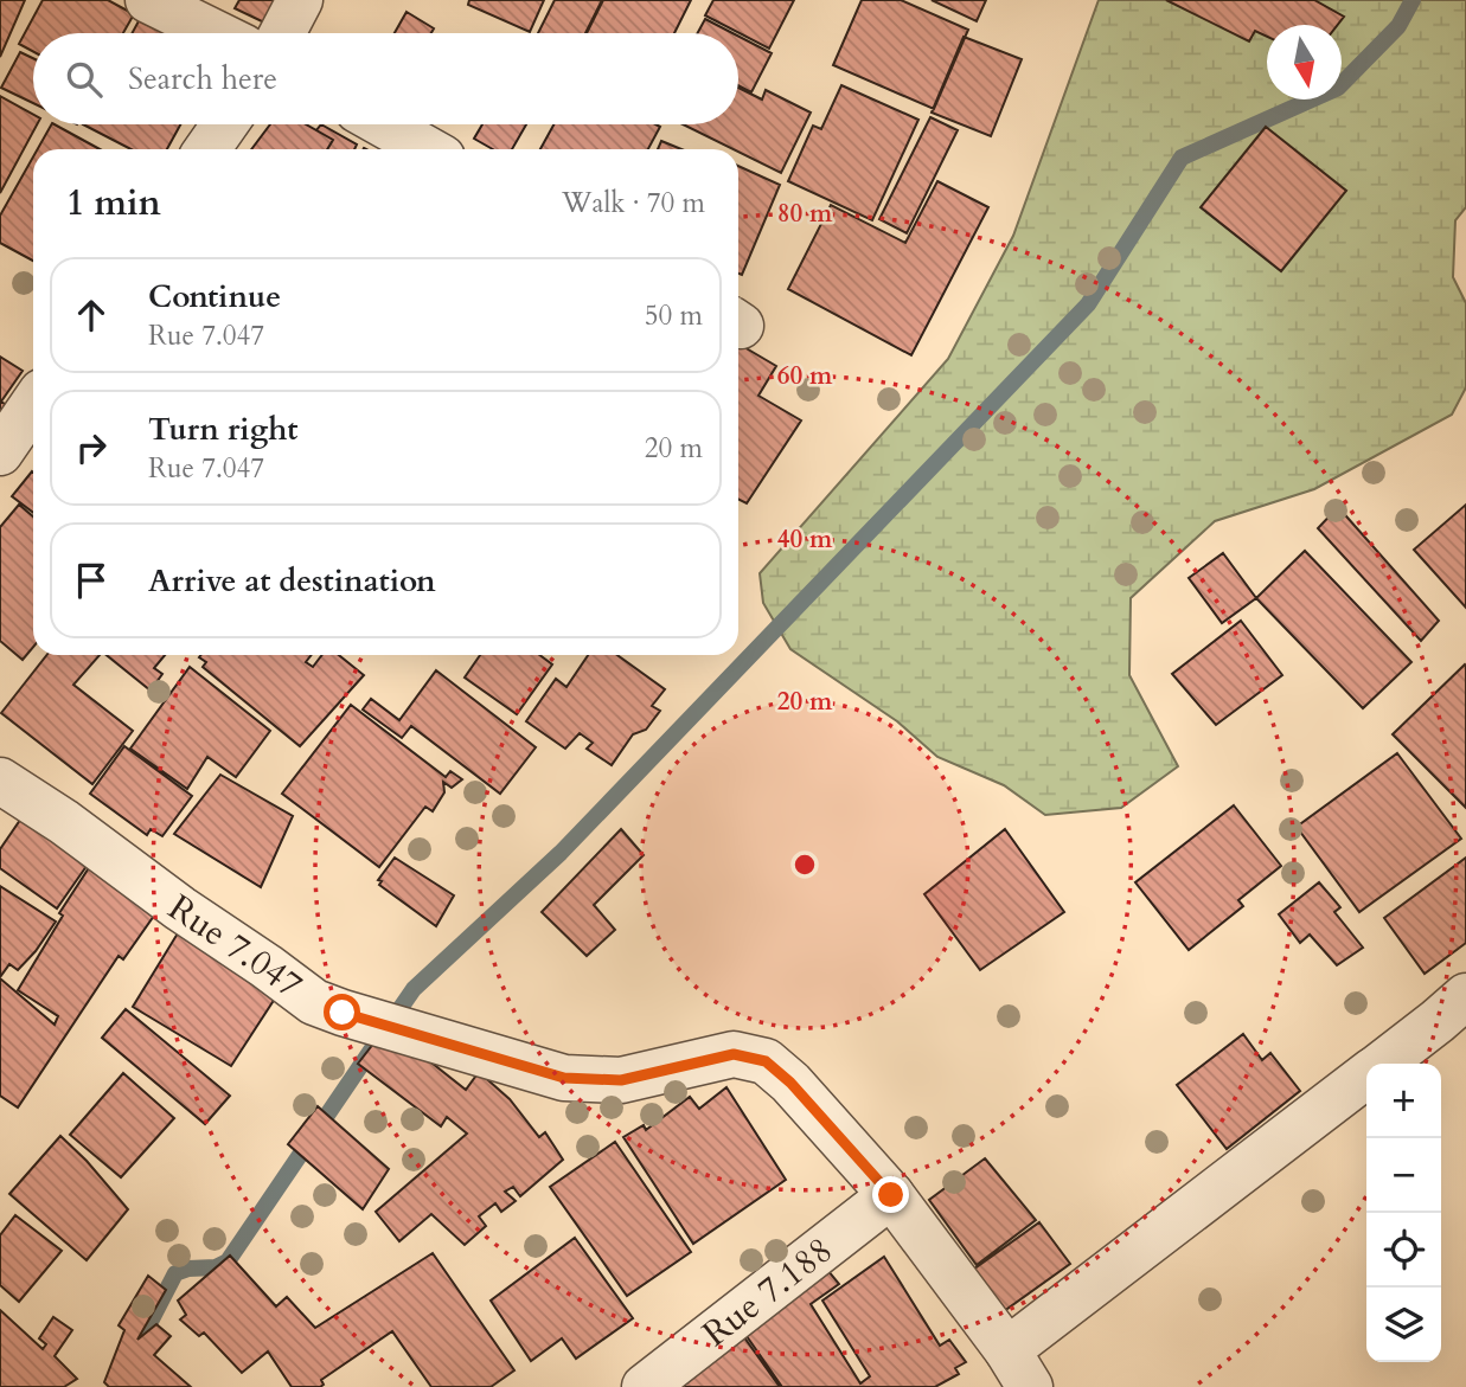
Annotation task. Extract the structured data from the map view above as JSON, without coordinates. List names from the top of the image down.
{
  "streets": {
    "street": ["Rue 7.047", "Rue 7.188"]
  },
  "crossings": [
    ["Rue 7.047", "Rue 7.188"]
  ],
  "north": "bottom",
  "page": {
    "search": "Search here",
    "heading": ["1 min", "Walk · 70 m"],
    "list": [
      ["Continue", "Rue 7.047", "50 m"],
      ["Turn right", "Rue 7.047", "20 m"],
      "Arrive at destination"
    ],
    "map_buttons": ["+", "−"]
  },
  "rings": [
    "80 m",
    "60 m",
    "40 m",
    "20 m"
  ]
}
